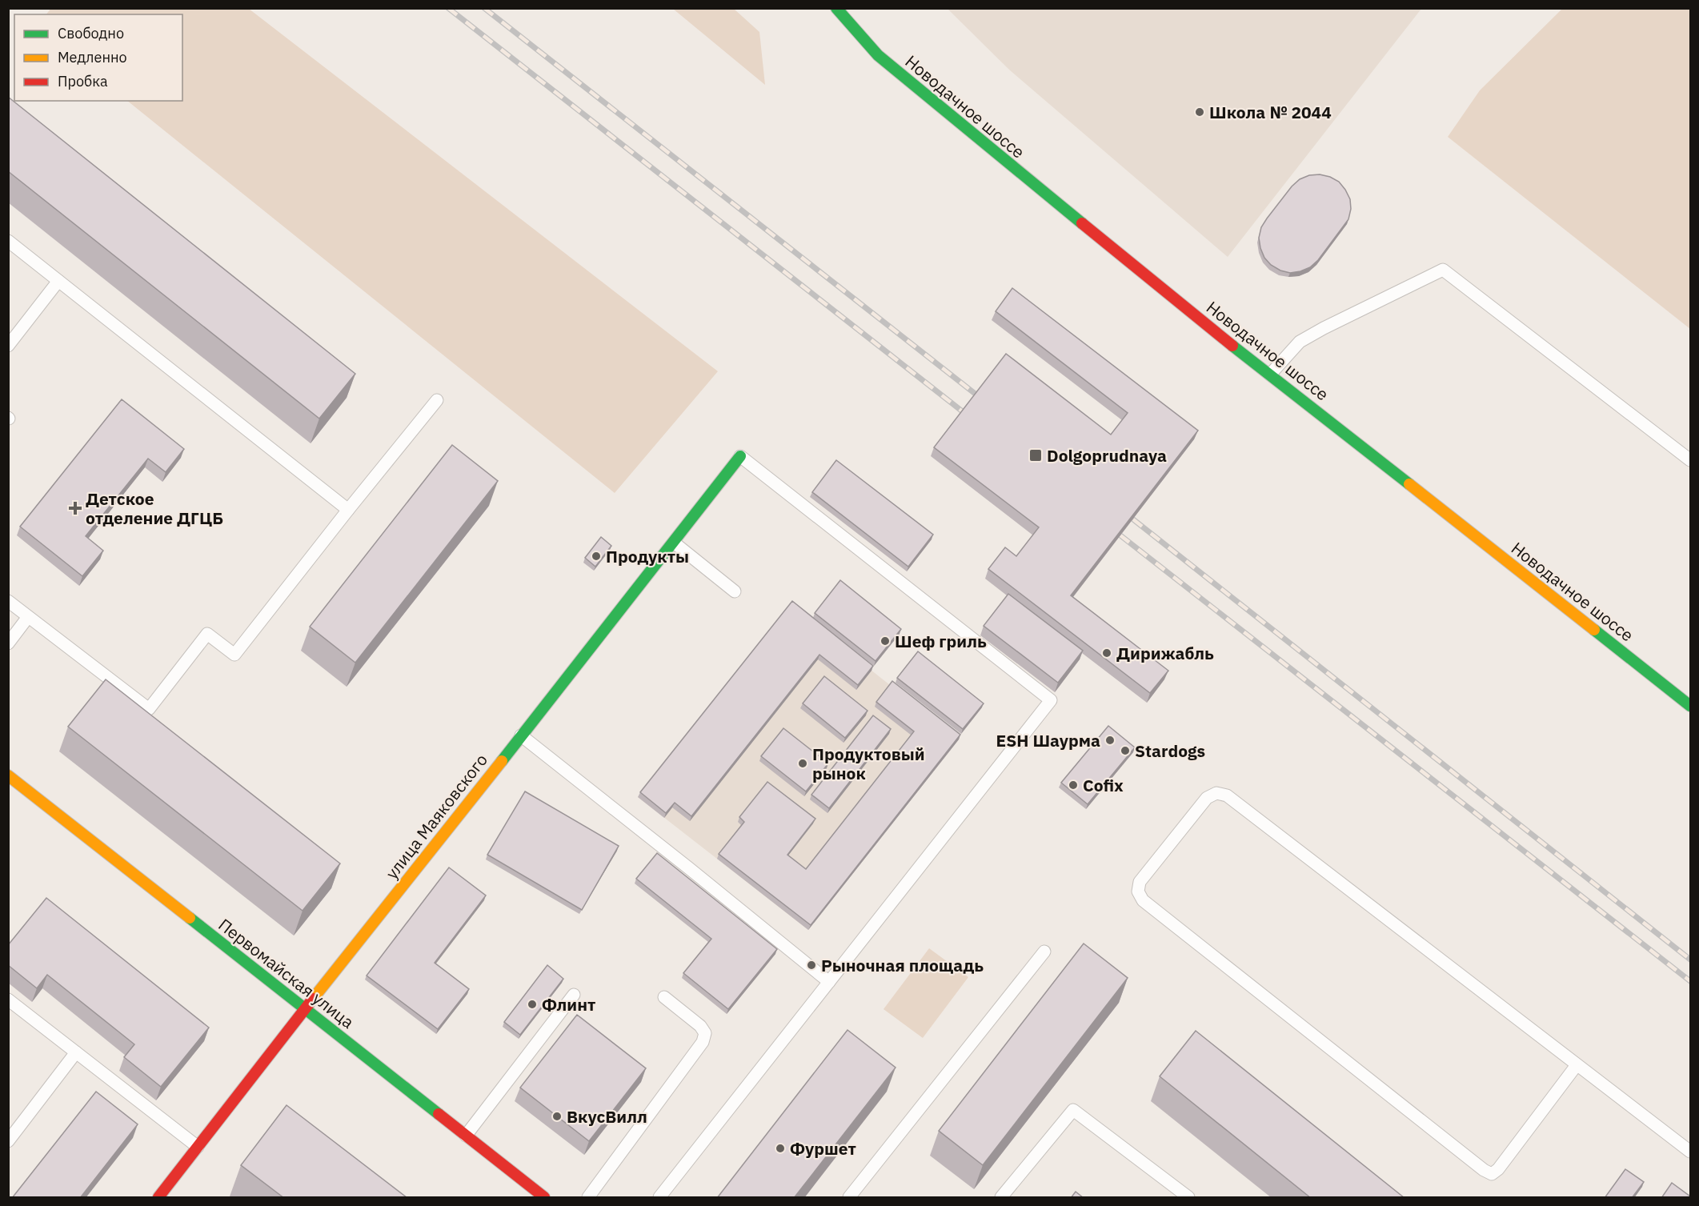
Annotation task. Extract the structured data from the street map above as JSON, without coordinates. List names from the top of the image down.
{
  "streets": {
    "street": ["Новодачное шоссе", "улица Маяковского", "Первомайская улица"]
  },
  "crossings": [
    ["улица Маяковского", "Первомайская улица"]
  ],
  "places": {
    "other": [
      "Школа № 2044",
      "Продукты",
      "Шеф гриль",
      "Дирижабль",
      "ESH Шаурма",
      "Stardogs",
      "Продуктовый рынок",
      "Cofix",
      "Рыночная площадь",
      "Флинт",
      "ВкусВилл",
      "Фуршет"
    ],
    "transit": ["Dolgoprudnaya"],
    "health": ["Детское отделение ДГЦБ"]
  },
  "legend": ["Свободно", "Медленно", "Пробка"]
}
